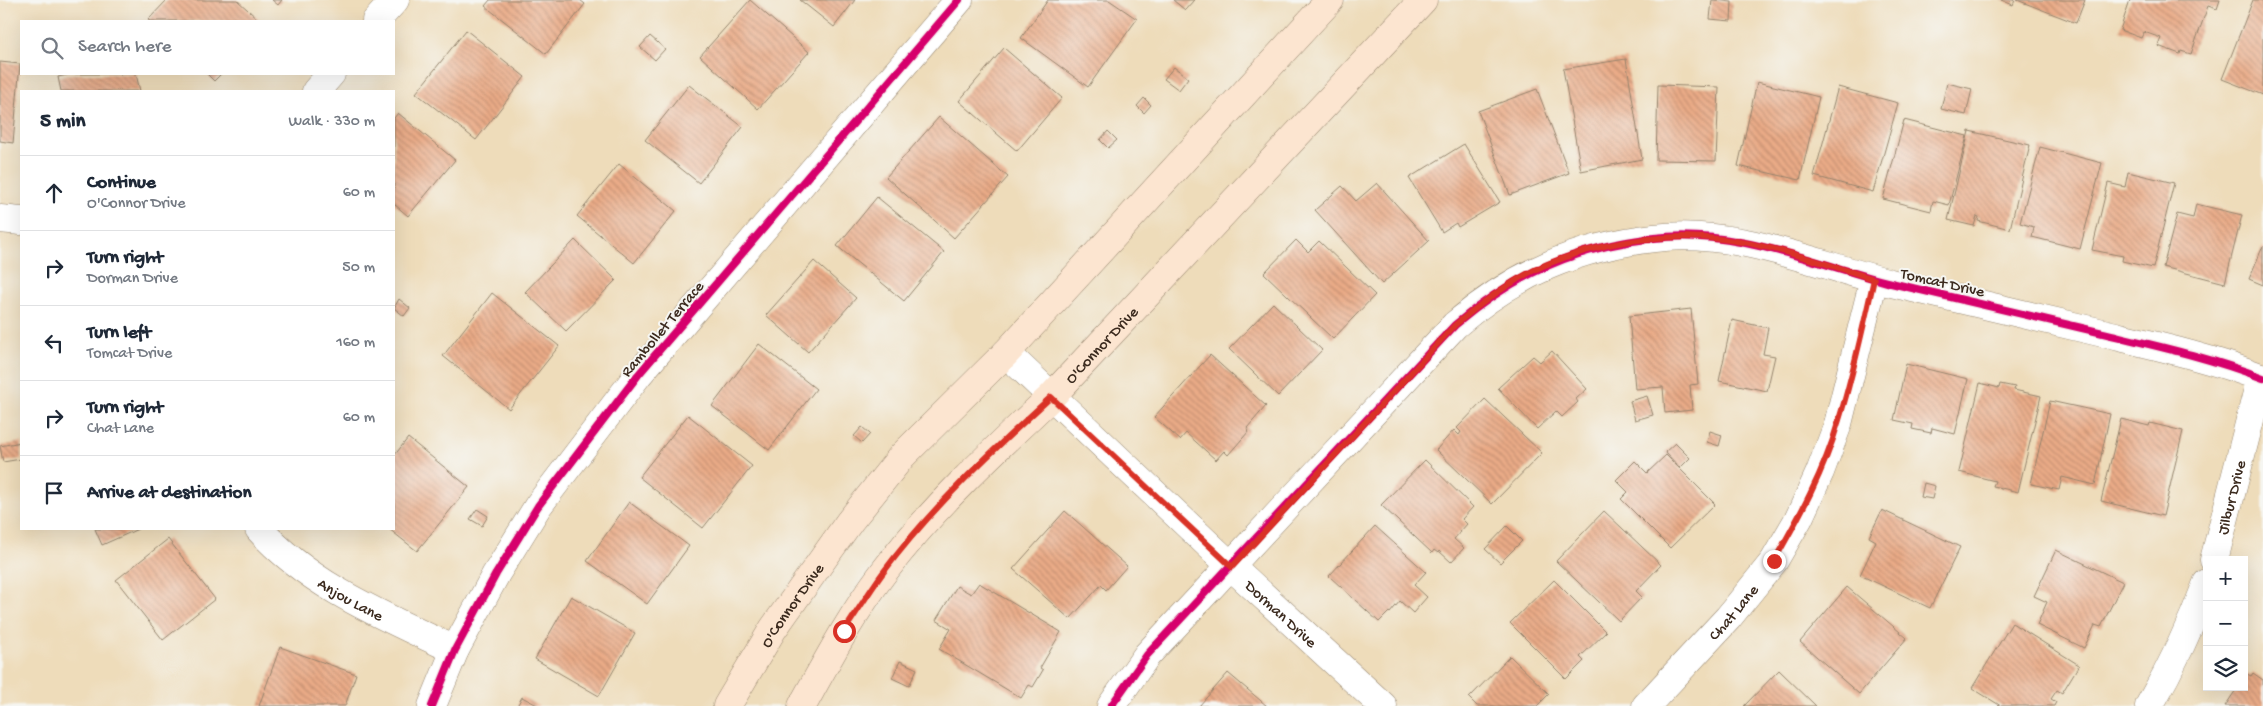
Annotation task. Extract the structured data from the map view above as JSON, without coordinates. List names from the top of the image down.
{
  "streets": {
    "main road": ["O'Connor Drive"],
    "street": [
      "Tomcat Drive",
      "Rambollet Terrace",
      "Jilbur Drive",
      "Anjou Lane",
      "Chat Lane",
      "Dorman Drive"
    ]
  },
  "crossings": [
    ["Tomcat Drive", "Jilbur Drive"],
    ["Tomcat Drive", "Chat Lane"],
    ["Tomcat Drive", "Dorman Drive"],
    ["Rambollet Terrace", "Anjou Lane"],
    ["O'Connor Drive", "Dorman Drive"]
  ],
  "page": {
    "search": "Search here",
    "heading": ["5 min", "Walk · 330 m"],
    "list": [
      ["Continue", "O'Connor Drive", "60 m"],
      ["Turn right", "Dorman Drive", "50 m"],
      ["Turn left", "Tomcat Drive", "160 m"],
      ["Turn right", "Chat Lane", "60 m"],
      "Arrive at destination"
    ],
    "map_buttons": ["+", "−"]
  }
}
